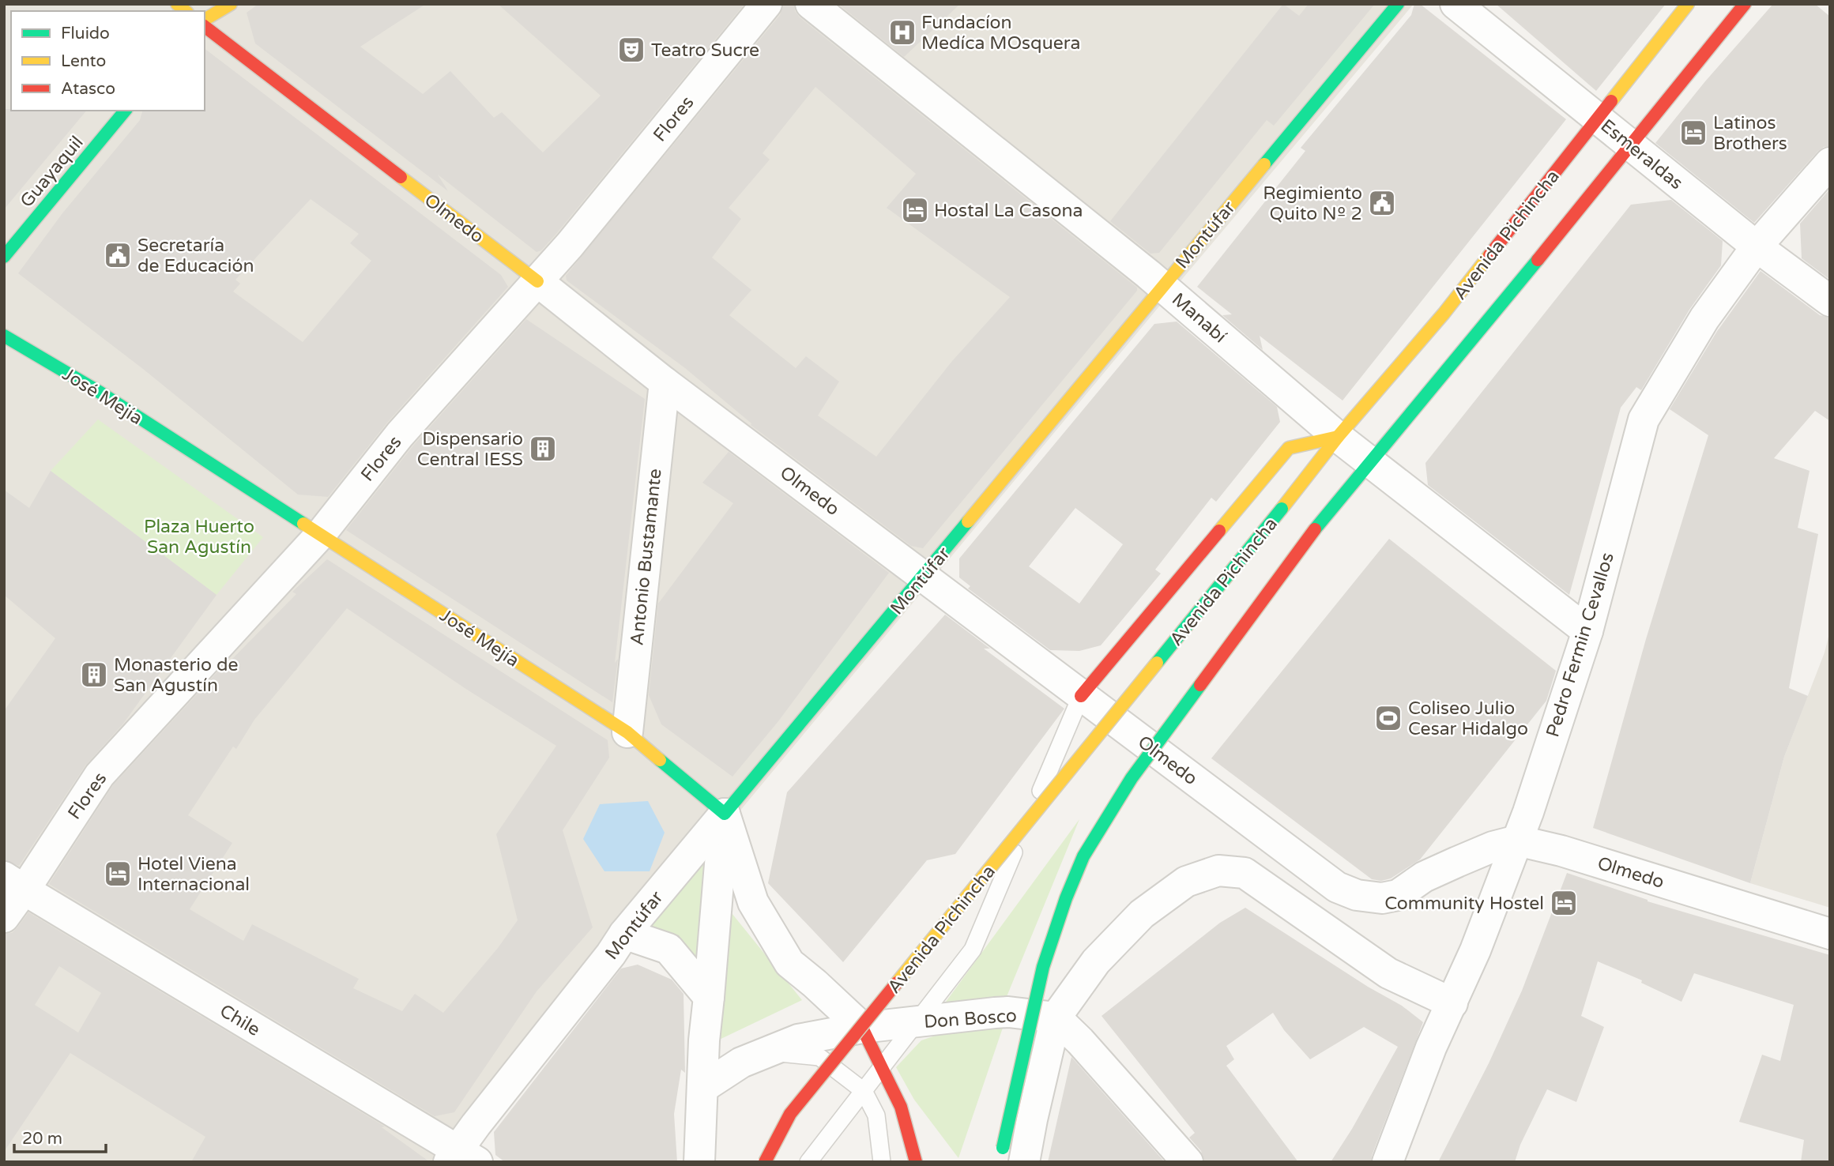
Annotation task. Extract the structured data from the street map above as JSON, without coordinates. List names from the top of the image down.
{
  "streets": {
    "main road": [
      "Guayaquil",
      "Olmedo",
      "Montúfar",
      "Avenida Pichincha",
      "José Mejía"
    ],
    "street": [
      "Flores",
      "Esmeraldas",
      "Manabí",
      "Antonio Bustamante",
      "Pedro Fermin Cevallos",
      "Don Bosco",
      "Chile"
    ]
  },
  "crossings": [
    ["Flores", "Olmedo"],
    ["Flores", "José Mejía"],
    ["Flores", "Chile"],
    ["Esmeraldas", "Avenida Pichincha"],
    ["Esmeraldas", "Pedro Fermin Cevallos"],
    ["Olmedo", "Montúfar"],
    ["Olmedo", "Antonio Bustamante"],
    ["Olmedo", "Pedro Fermin Cevallos"],
    ["Montúfar", "Manabí"],
    ["Montúfar", "José Mejía"],
    ["Montúfar", "Chile"],
    ["Avenida Pichincha", "Manabí"],
    ["Avenida Pichincha", "Pedro Fermin Cevallos"],
    ["Avenida Pichincha", "Don Bosco"],
    ["Manabí", "Pedro Fermin Cevallos"],
    ["José Mejía", "Antonio Bustamante"]
  ],
  "parks": ["Plaza Huerto San Agustín"],
  "places": {
    "hospital": ["Fundacíon Medíca MOsquera"],
    "theatre": ["Teatro Sucre"],
    "hotel": [
      "Latinos Brothers",
      "Hostal La Casona",
      "Hotel Viena Internacional",
      "Community Hostel"
    ],
    "public building": ["Regimiento Quito Nº 2", "Secretaría de Educación"],
    "building": ["Dispensario Central IESS", "Monasterio de San Agustín"],
    "sports": ["Coliseo Julio Cesar Hidalgo"]
  },
  "legend": ["Fluido", "Lento", "Atasco"],
  "scale_bar": "20 m"
}
